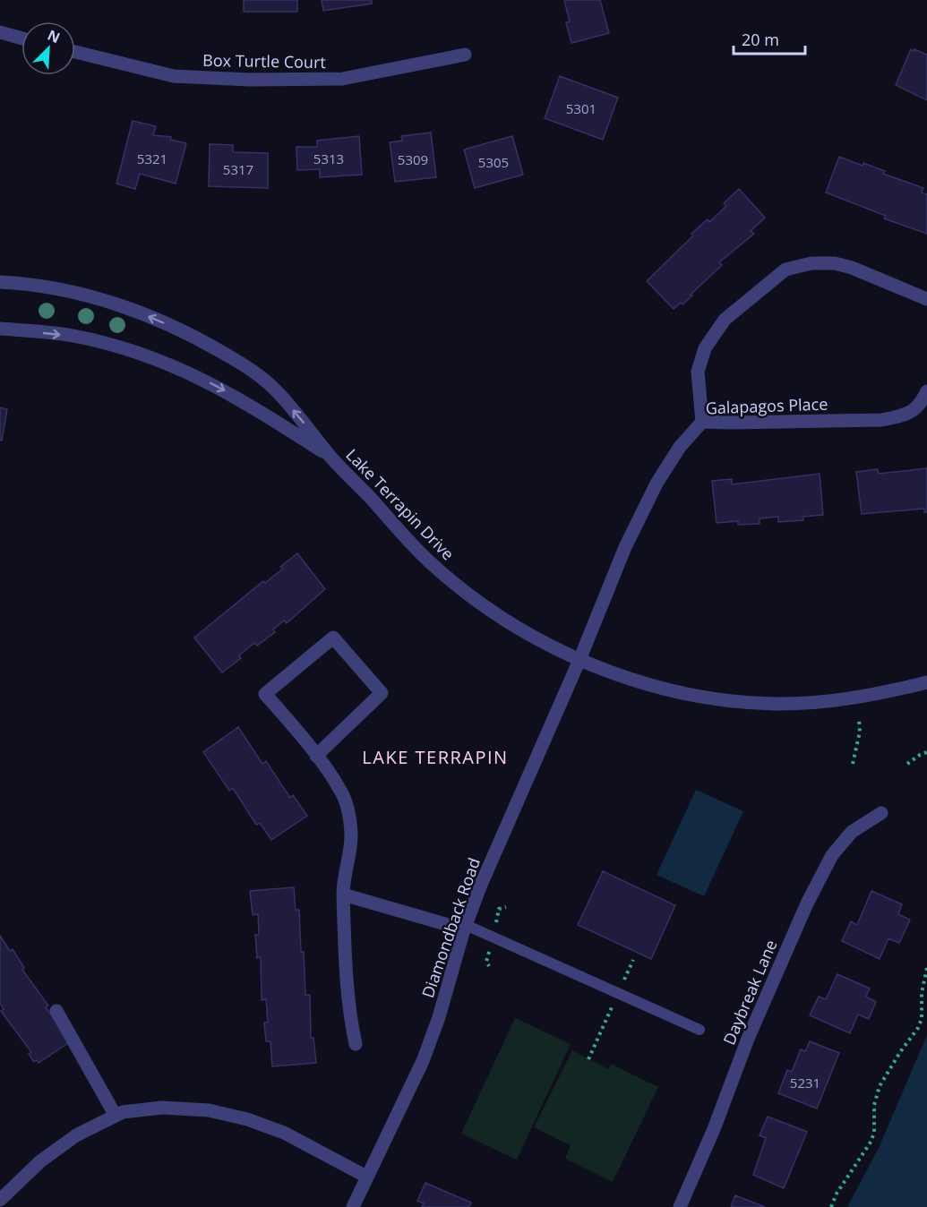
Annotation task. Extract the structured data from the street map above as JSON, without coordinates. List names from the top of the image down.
{
  "streets": {
    "street": [
      "Box Turtle Court",
      "Galapagos Place",
      "Lake Terrapin Drive",
      "Diamondback Road",
      "Daybreak Lane"
    ]
  },
  "crossings": [
    ["Galapagos Place", "Lake Terrapin Drive"],
    ["Galapagos Place", "Diamondback Road"],
    ["Lake Terrapin Drive", "Diamondback Road"]
  ],
  "districts": ["LAKE TERRAPIN"],
  "house_numbers": [
    "5301",
    "5321",
    "5313",
    "5309",
    "5305",
    "5317",
    "5231"
  ],
  "scale_bar": "20 m",
  "north": "top right"
}
